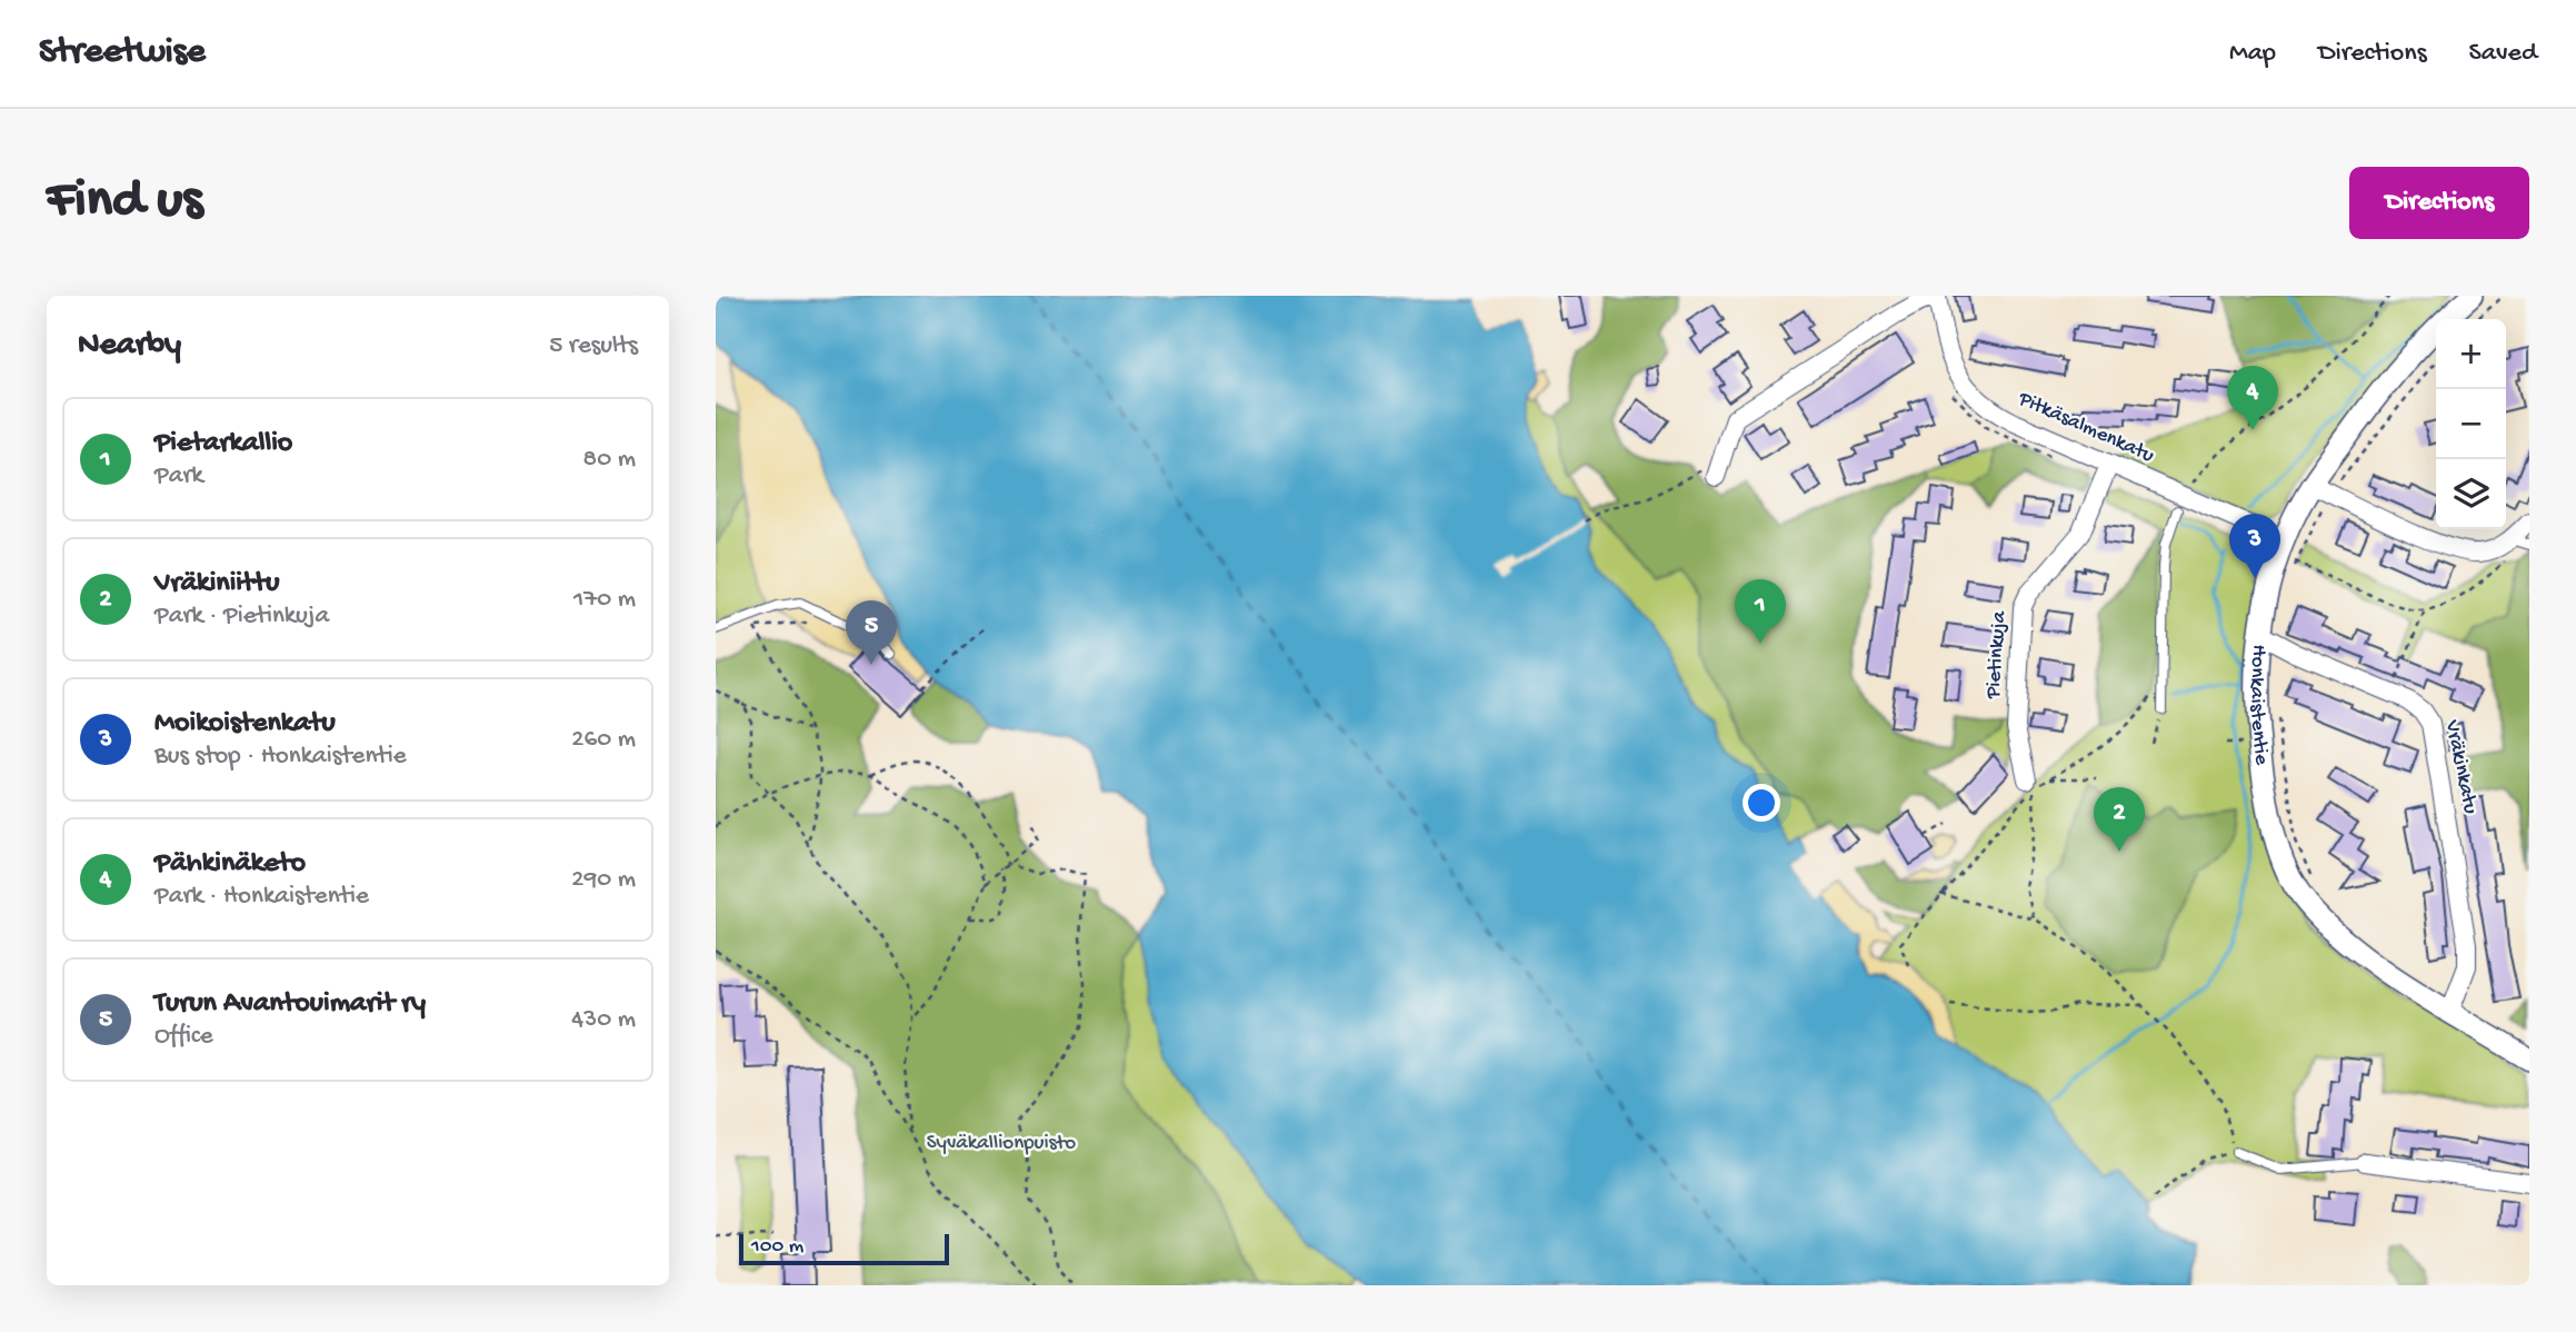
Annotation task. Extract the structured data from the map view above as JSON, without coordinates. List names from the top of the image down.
{
  "streets": {
    "street": [
      "Pitkäsalmenkatu",
      "Pietinkuja",
      "Honkaistentie",
      "Vräkinkatu"
    ]
  },
  "crossings": [
    ["Pitkäsalmenkatu", "Pietinkuja"],
    ["Pitkäsalmenkatu", "Honkaistentie"],
    ["Honkaistentie", "Vräkinkatu"]
  ],
  "parks": ["Syväkallionpuisto"],
  "scale_bar": "100 m",
  "page": {
    "header": "Streetwise",
    "nav": ["Map", "Directions", "Saved"],
    "buttons": "Directions",
    "title": "Find us",
    "heading": ["Nearby", "5 results"],
    "map_buttons": ["+", "−"],
    "pins": [
      "4",
      "3",
      "1",
      "5",
      "2"
    ],
    "list": [
      {
        "mark": "1",
        "name": "Pietarkallio",
        "note": "Park",
        "value": "80 m"
      },
      {
        "mark": "2",
        "name": "Vräkiniittu",
        "note": "Park · Pietinkuja",
        "value": "170 m"
      },
      {
        "mark": "3",
        "name": "Moikoistenkatu",
        "note": "Bus stop · Honkaistentie",
        "value": "260 m"
      },
      {
        "mark": "4",
        "name": "Pähkinäketo",
        "note": "Park · Honkaistentie",
        "value": "290 m"
      },
      {
        "mark": "5",
        "name": "Turun Avantouimarit ry",
        "note": "Office",
        "value": "430 m"
      }
    ],
    "scale": "100 m"
  }
}
